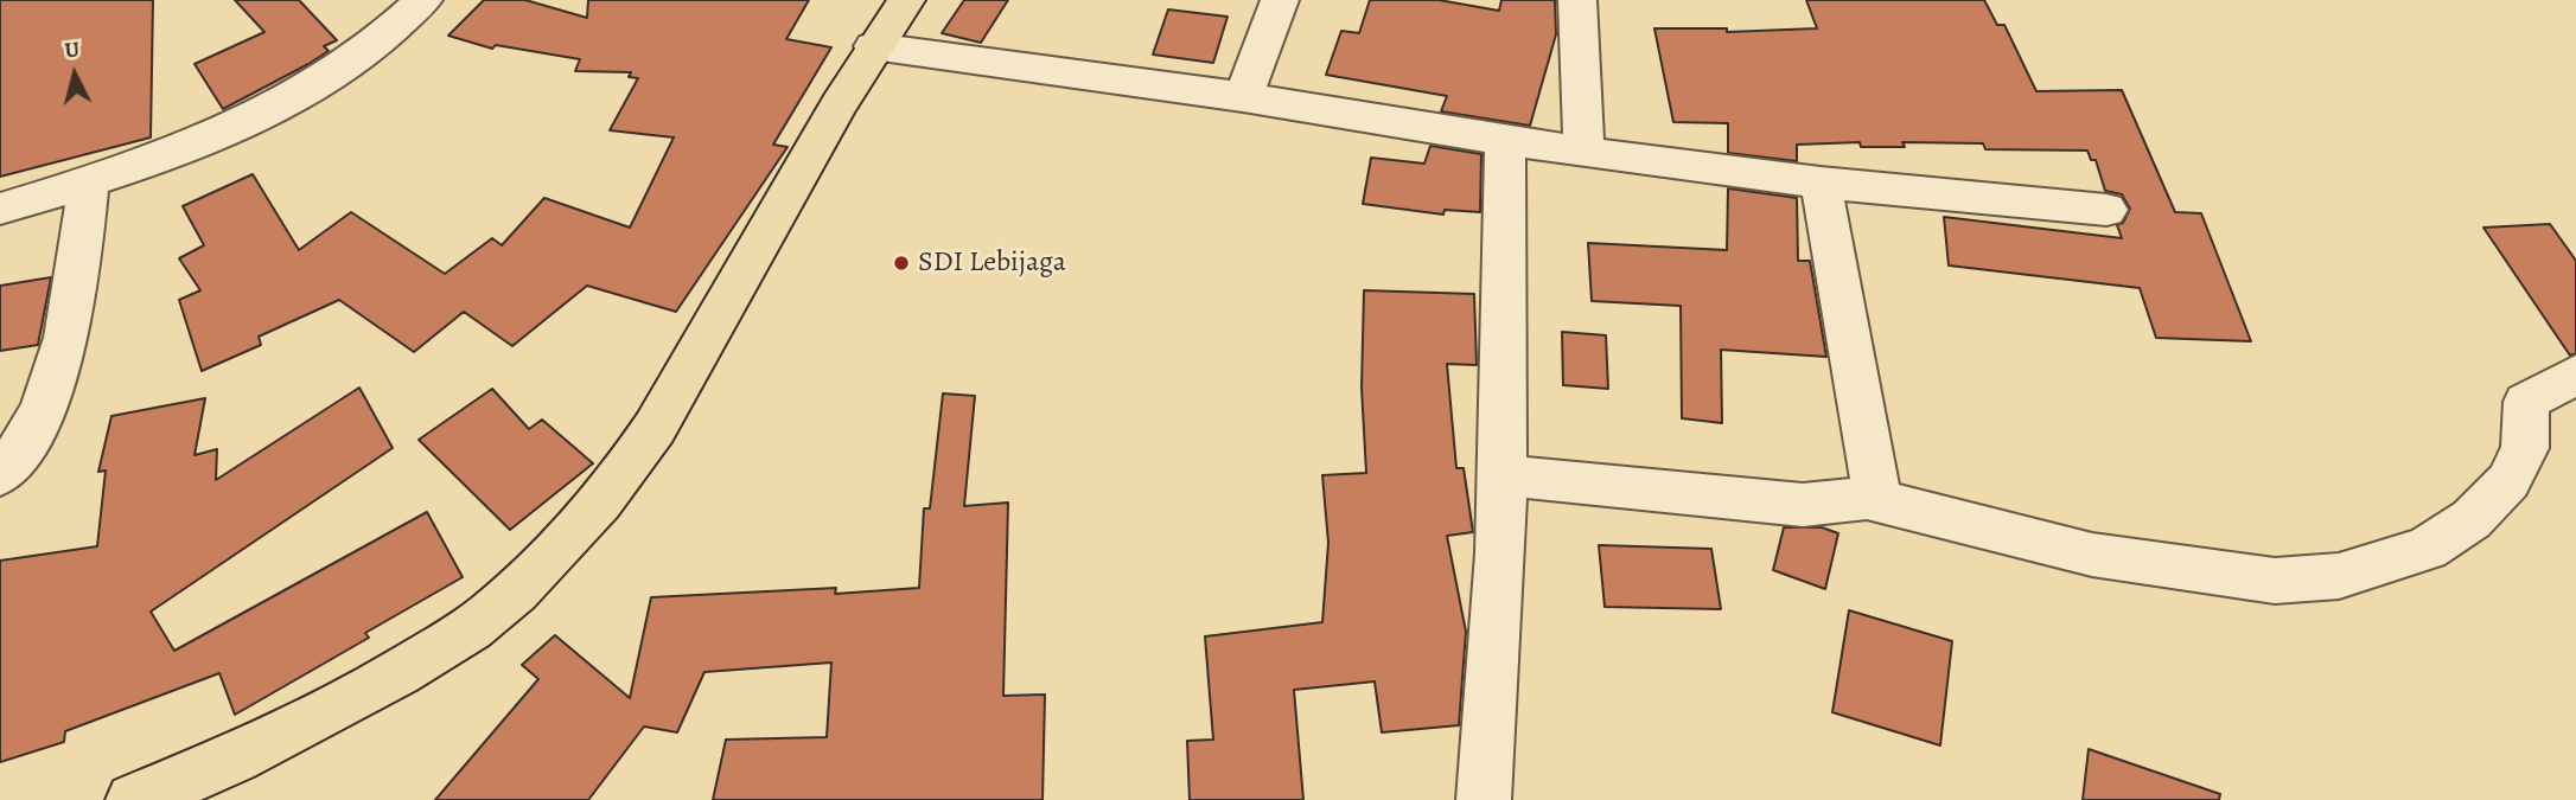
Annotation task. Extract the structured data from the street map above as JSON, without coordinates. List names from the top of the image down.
{
  "places": ["SDI Lebijaga"],
  "north": "top"
}
